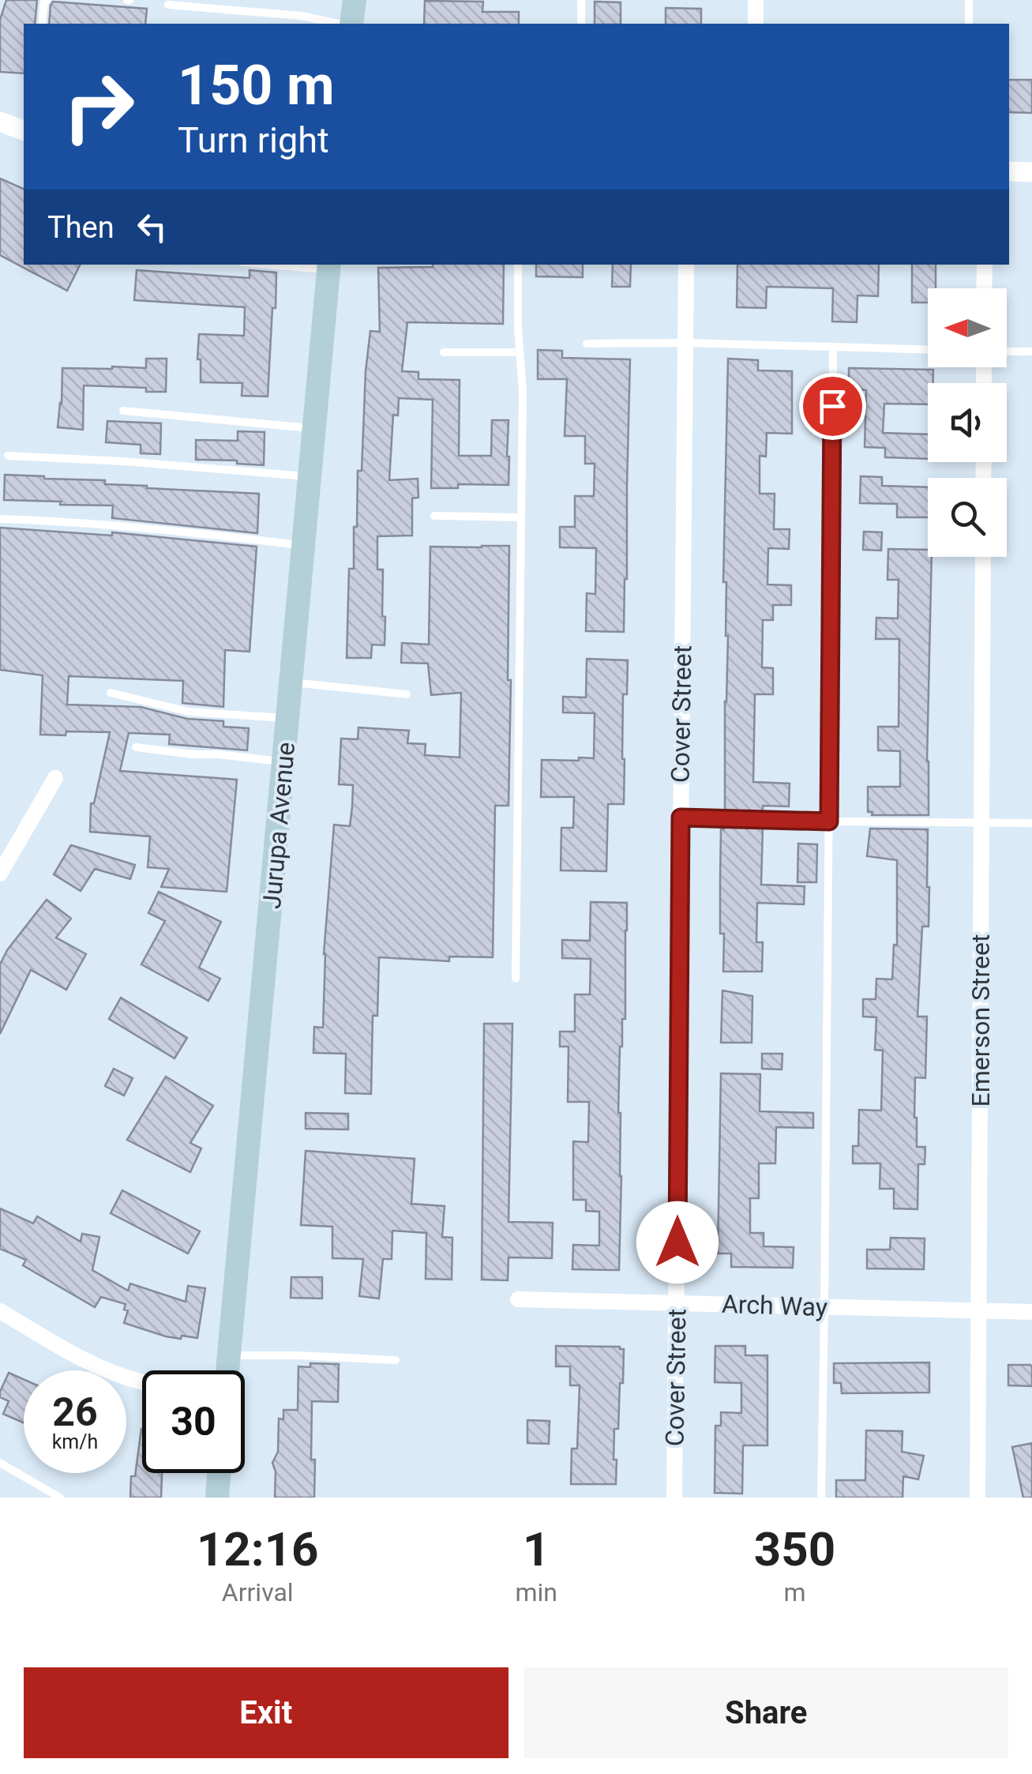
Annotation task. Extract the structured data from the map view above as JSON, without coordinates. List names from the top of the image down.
{
  "streets": {
    "main road": ["Jurupa Avenue"],
    "street": ["Cover Street", "Emerson Street", "Arch Way"]
  },
  "crossings": [
    ["Cover Street", "Arch Way"],
    ["Emerson Street", "Arch Way"]
  ],
  "north": "left",
  "page": {
    "turn": ["150 m", "Turn right"],
    "then": "Then",
    "speed": "26 km/h",
    "limit": "30",
    "eta": [
      "12:16",
      "Arrival",
      "1",
      "min",
      "350",
      "m"
    ],
    "buttons": ["Exit", "Share"]
  }
}
